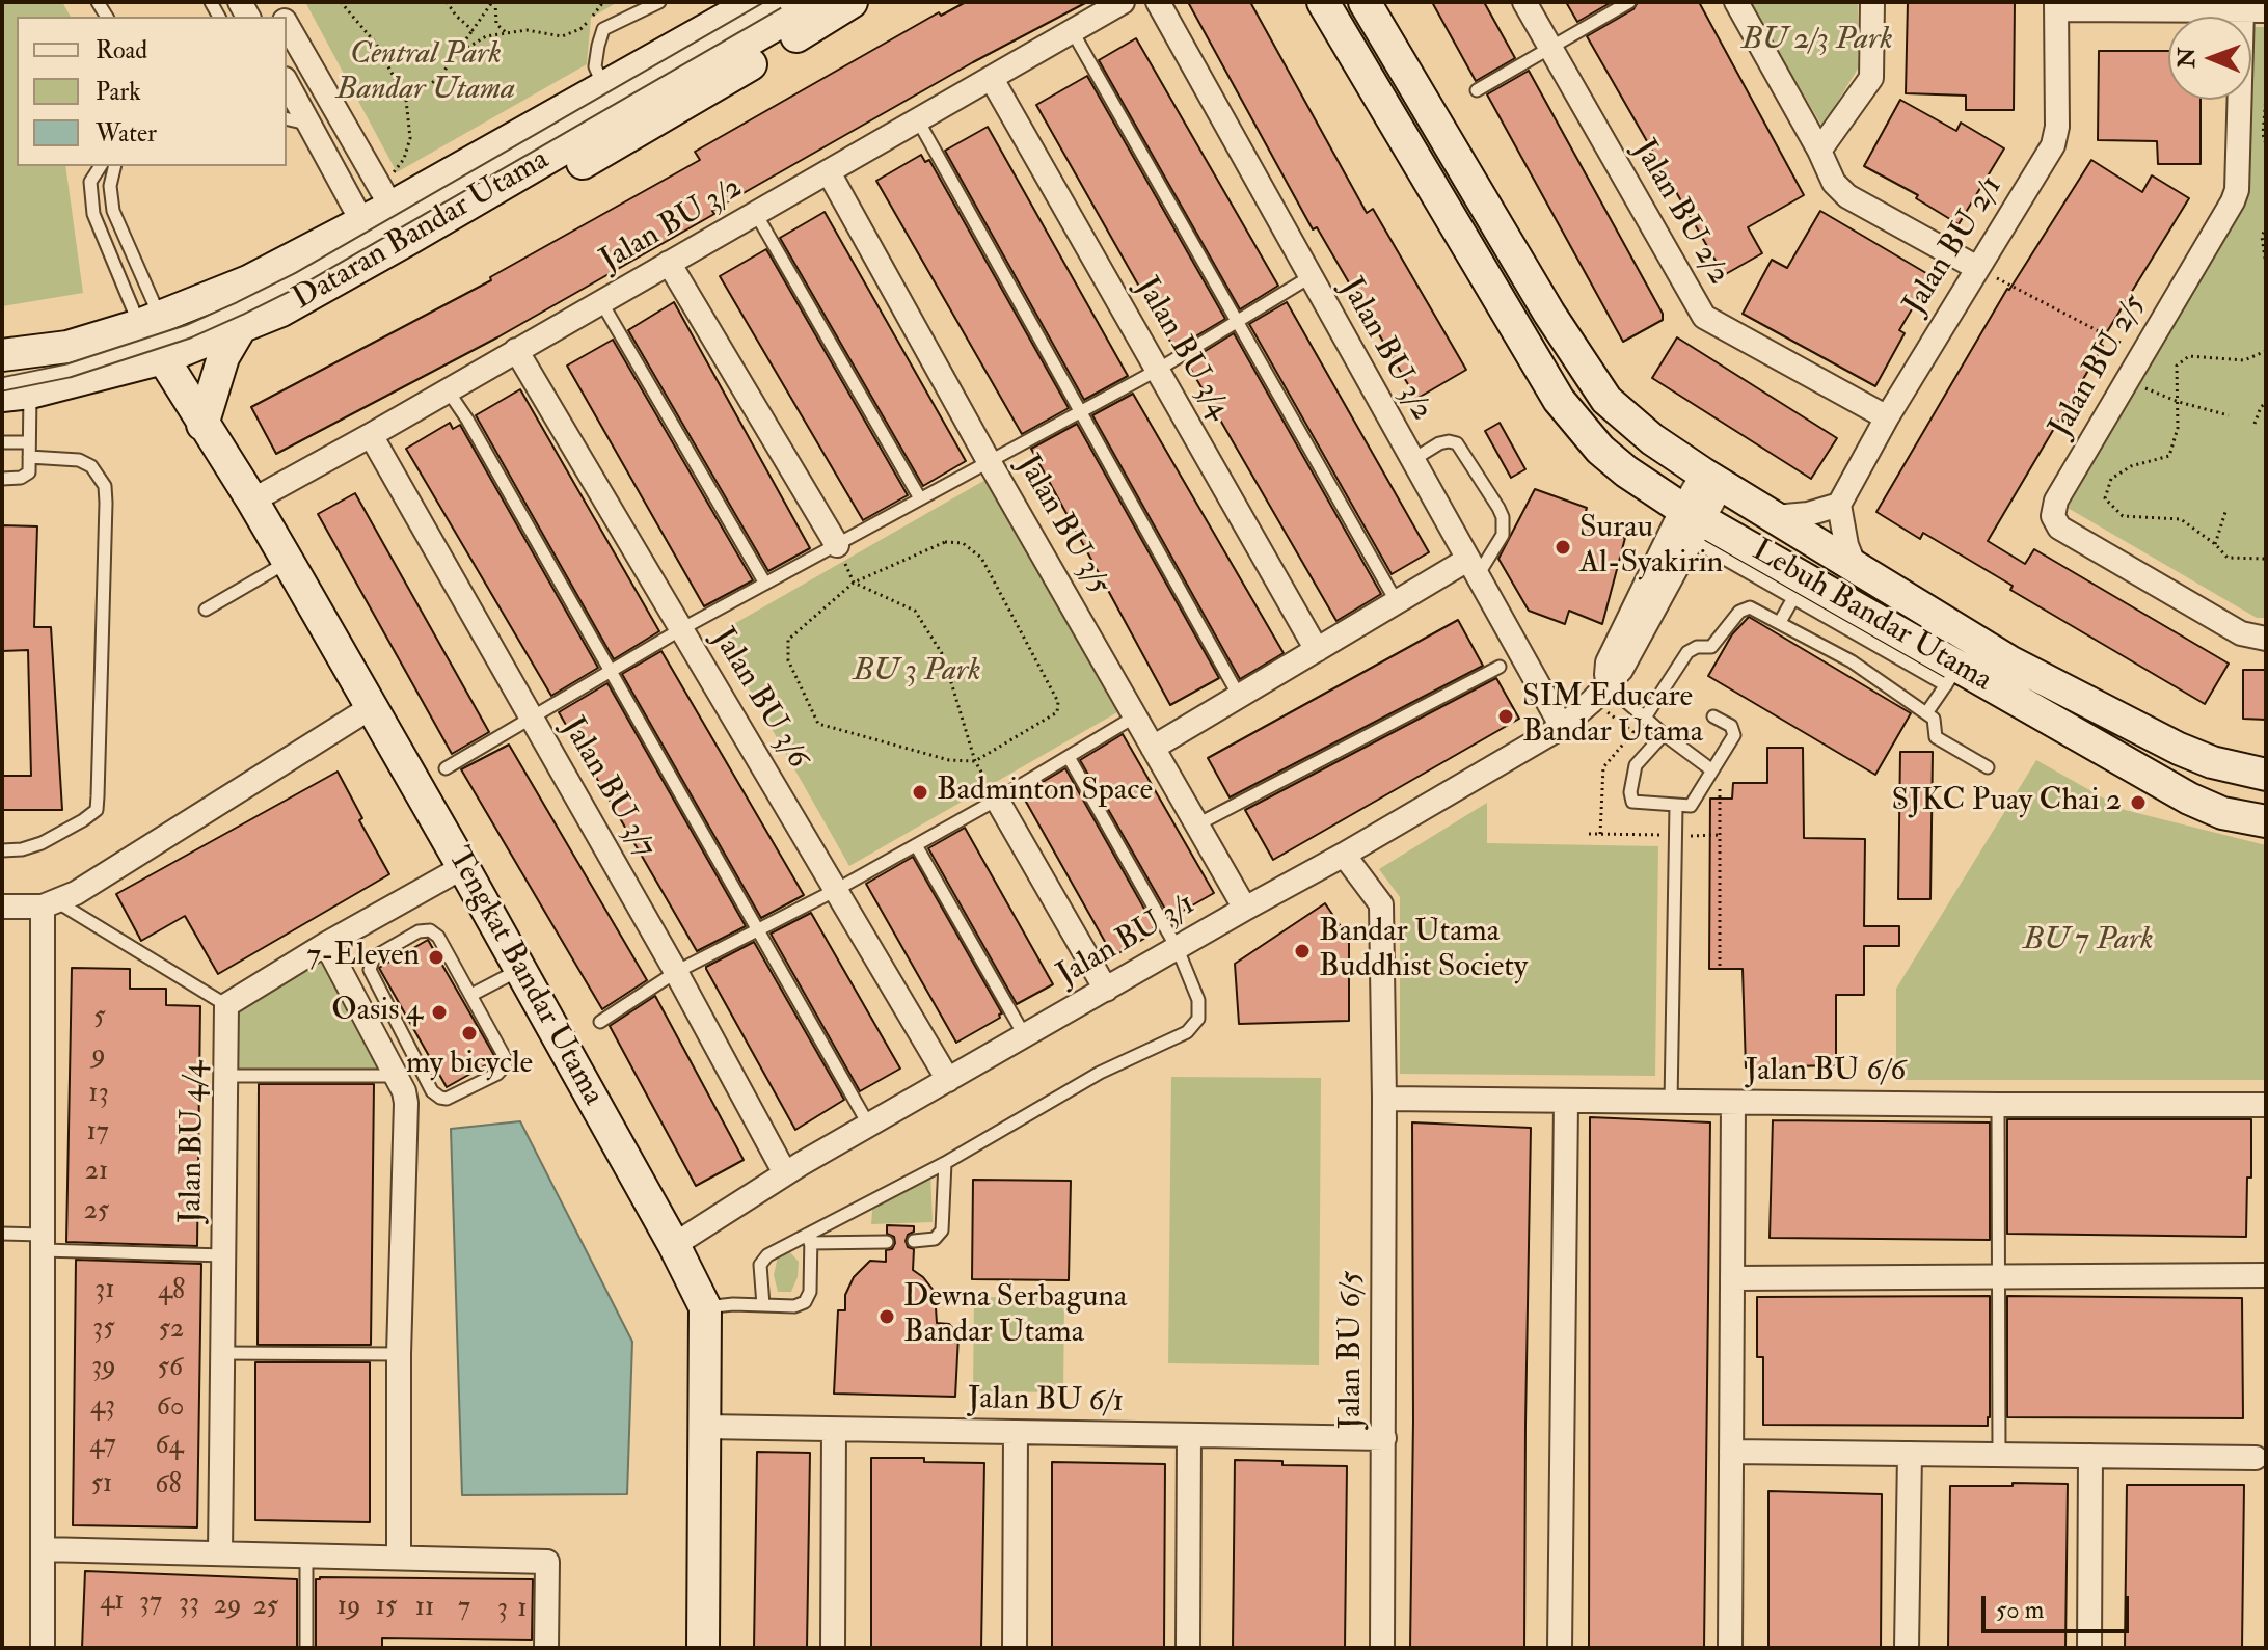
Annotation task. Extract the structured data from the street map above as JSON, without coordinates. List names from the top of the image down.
{
  "streets": {
    "main road": ["Dataran Bandar Utama", "Lebuh Bandar Utama", "Tengkat Bandar Utama"],
    "street": [
      "Jalan BU 2/2",
      "Jalan BU 3/2",
      "Jalan BU 2/1",
      "Jalan BU 3/4",
      "Jalan BU 2/5",
      "Jalan BU 3/5",
      "Jalan BU 3/6",
      "Jalan BU 3/7",
      "Jalan BU 3/1",
      "Jalan BU 6/6",
      "Jalan BU 4/4",
      "Jalan BU 6/5",
      "Jalan BU 6/1"
    ]
  },
  "crossings": [
    ["Jalan BU 2/2", "Jalan BU 2/1"],
    ["Jalan BU 3/2", "Jalan BU 3/4"],
    ["Jalan BU 3/2", "Jalan BU 3/5"],
    ["Jalan BU 3/2", "Jalan BU 3/6"],
    ["Jalan BU 3/2", "Jalan BU 3/7"],
    ["Jalan BU 3/2", "Jalan BU 3/1"],
    ["Jalan BU 3/2", "Tengkat Bandar Utama"],
    ["Dataran Bandar Utama", "Tengkat Bandar Utama"],
    ["Jalan BU 3/5", "Jalan BU 3/1"],
    ["Lebuh Bandar Utama", "Jalan BU 3/1"],
    ["Jalan BU 3/6", "Jalan BU 3/1"],
    ["Jalan BU 3/7", "Jalan BU 3/1"],
    ["Jalan BU 3/1", "Tengkat Bandar Utama"],
    ["Jalan BU 3/1", "Jalan BU 6/5"],
    ["Tengkat Bandar Utama", "Jalan BU 6/1"],
    ["Jalan BU 6/6", "Jalan BU 6/5"],
    ["Jalan BU 6/5", "Jalan BU 6/1"]
  ],
  "parks": [
    "BU 2/3 Park",
    "Central Park Bandar Utama",
    "BU 3 Park",
    "BU 7 Park"
  ],
  "places": [
    "Surau Al-Syakirin",
    "SIM Educare Bandar Utama",
    "Badminton Space",
    "SJKC Puay Chai 2",
    "Bandar Utama Buddhist Society",
    "7-Eleven",
    "Oasis 4",
    "my bicycle",
    "Dewna Serbaguna Bandar Utama"
  ],
  "house_numbers": [
    "5",
    "9",
    "13",
    "17",
    "21",
    "25",
    "31",
    "48",
    "35",
    "52",
    "39",
    "56",
    "43",
    "60",
    "47",
    "64",
    "51",
    "68",
    "41",
    "37",
    "33",
    "29",
    "25",
    "19",
    "15",
    "11",
    "7",
    "3",
    "1"
  ],
  "legend": ["Road", "Park", "Water"],
  "scale_bar": "50 m",
  "north": "left"
}
